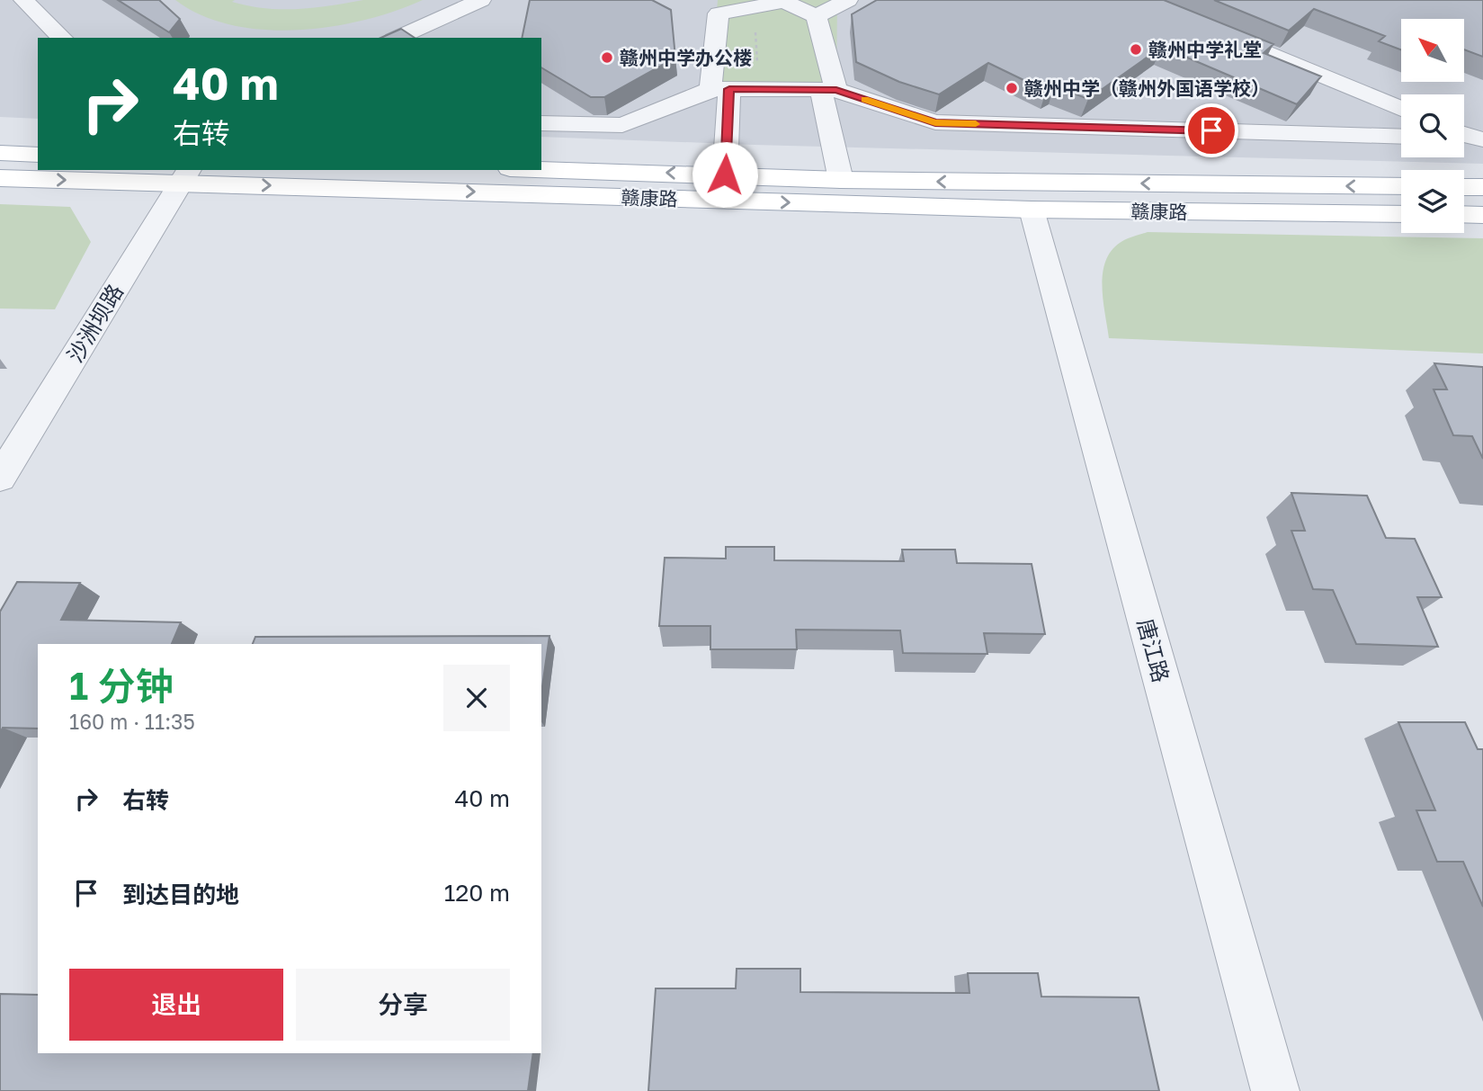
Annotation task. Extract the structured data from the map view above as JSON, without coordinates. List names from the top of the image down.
{
  "streets": {
    "main road": ["赣康路"],
    "street": ["沙洲坝路", "唐江路"]
  },
  "crossings": [
    ["赣康路", "沙洲坝路"],
    ["赣康路", "唐江路"]
  ],
  "places": ["赣州中学礼堂", "赣州中学办公楼", "赣州中学（赣州外国语学校）"],
  "north": "top left",
  "page": {
    "turn": ["40 m", "右转"],
    "heading": ["1 分钟", "160 m · 11:35"],
    "list": [
      {
        "name": "右转",
        "value": "40 m"
      },
      {
        "name": "到达目的地",
        "value": "120 m"
      }
    ],
    "buttons": ["退出", "分享"]
  }
}
